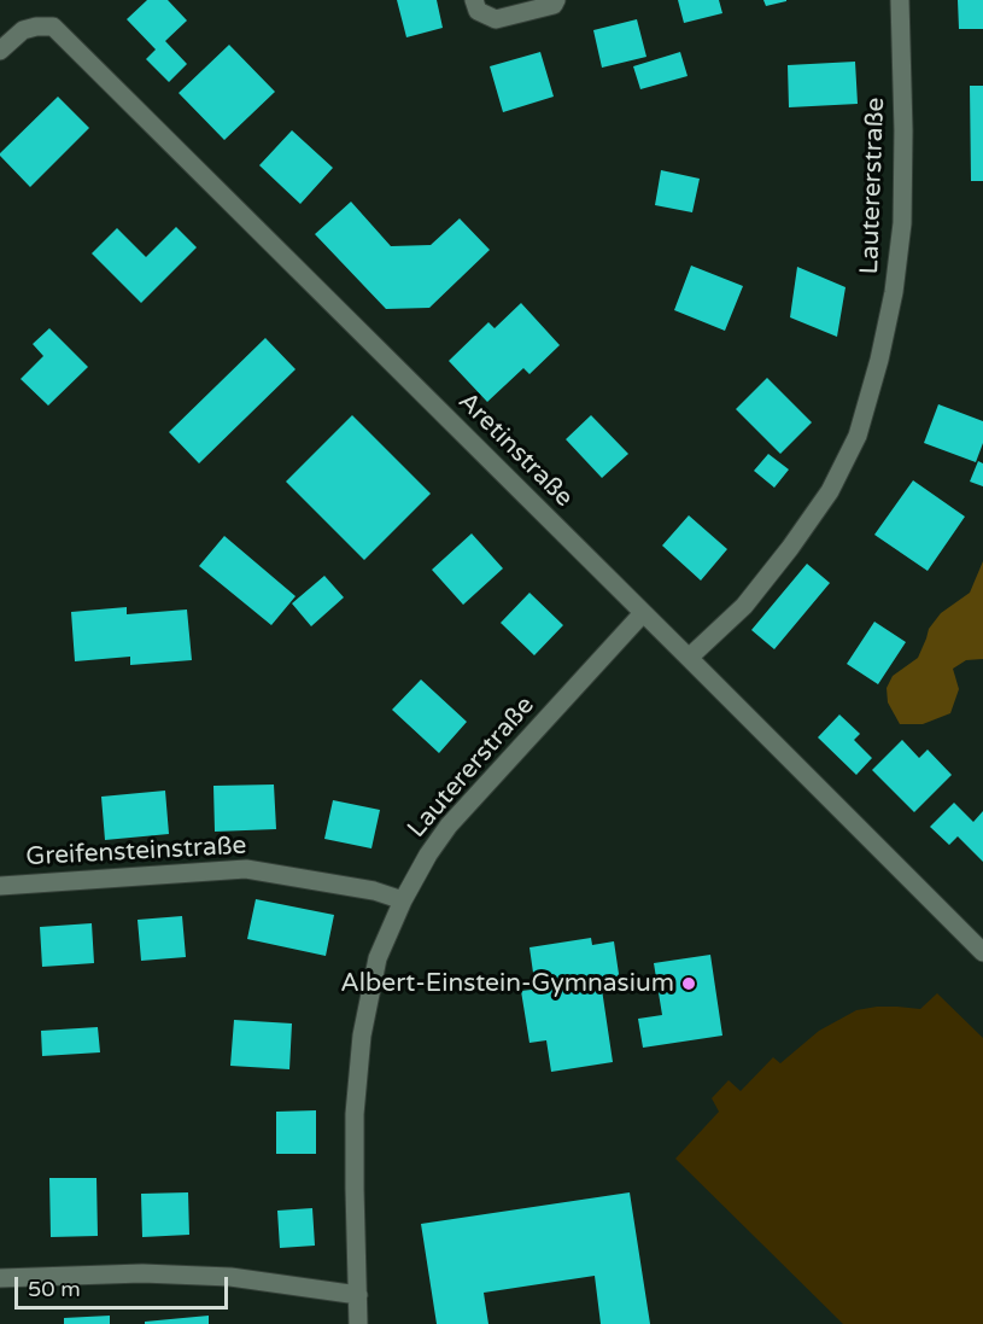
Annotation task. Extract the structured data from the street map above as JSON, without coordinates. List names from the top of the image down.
{
  "streets": {
    "street": ["Lautererstraße", "Aretinstraße", "Greifensteinstraße"]
  },
  "crossings": [
    ["Lautererstraße", "Aretinstraße"],
    ["Lautererstraße", "Greifensteinstraße"]
  ],
  "places": ["Albert-Einstein-Gymnasium"],
  "scale_bar": "50 m"
}
